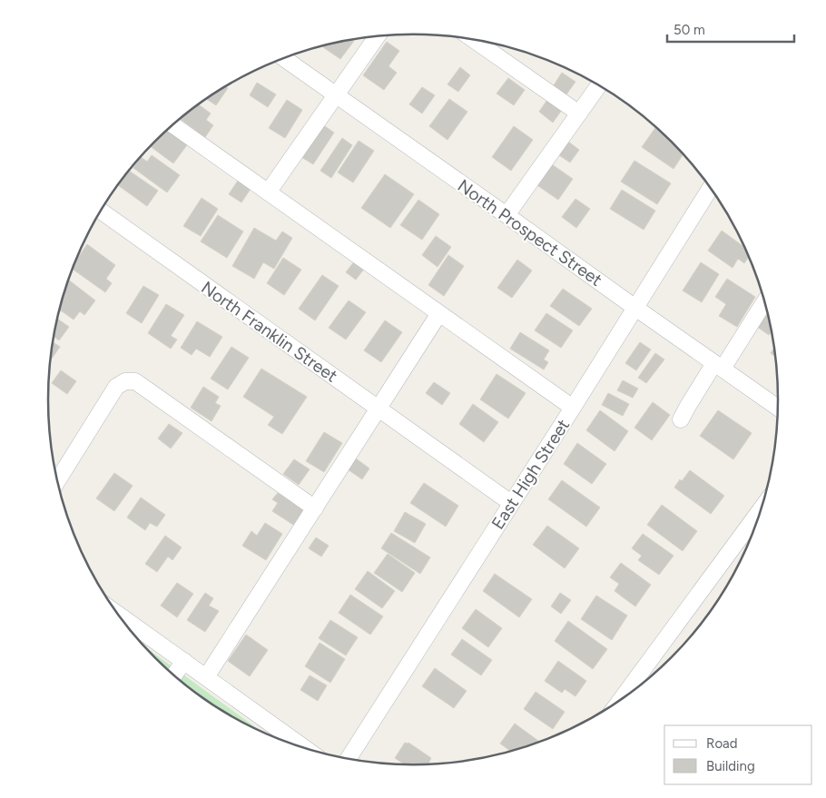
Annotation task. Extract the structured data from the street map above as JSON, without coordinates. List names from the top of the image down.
{
  "streets": {
    "street": ["North Prospect Street", "North Franklin Street", "East High Street"]
  },
  "crossings": [
    ["North Prospect Street", "East High Street"],
    ["North Franklin Street", "East High Street"]
  ],
  "legend": ["Road", "Building"],
  "scale_bar": "50 m"
}
